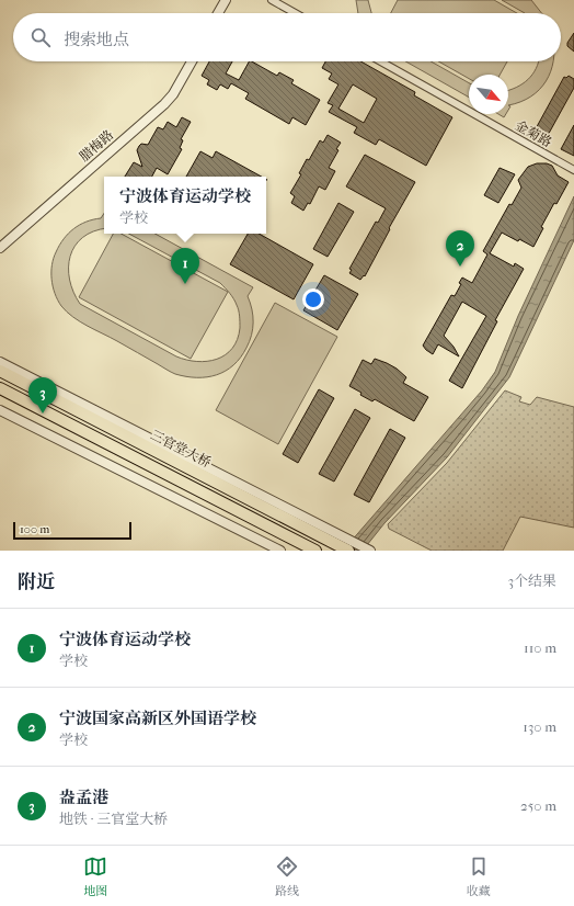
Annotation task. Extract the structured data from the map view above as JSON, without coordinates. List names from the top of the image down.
{
  "streets": {
    "main road": ["三官堂大桥"],
    "street": ["金菊路", "腊梅路"]
  },
  "scale_bar": "100 m",
  "north": "bottom right",
  "page": {
    "search": "搜索地点",
    "popup": ["宁波体育运动学校", "学校"],
    "pins": ["2", "1", "3"],
    "scale": "100 m",
    "heading": ["附近", "3个结果"],
    "list": [
      {
        "mark": "1",
        "name": "宁波体育运动学校",
        "note": "学校",
        "value": "110 m"
      },
      {
        "mark": "2",
        "name": "宁波国家高新区外国语学校",
        "note": "学校",
        "value": "130 m"
      },
      {
        "mark": "3",
        "name": "盎孟港",
        "note": "地铁 · 三官堂大桥",
        "value": "250 m"
      }
    ],
    "nav": ["地图", "路线", "收藏"]
  }
}
